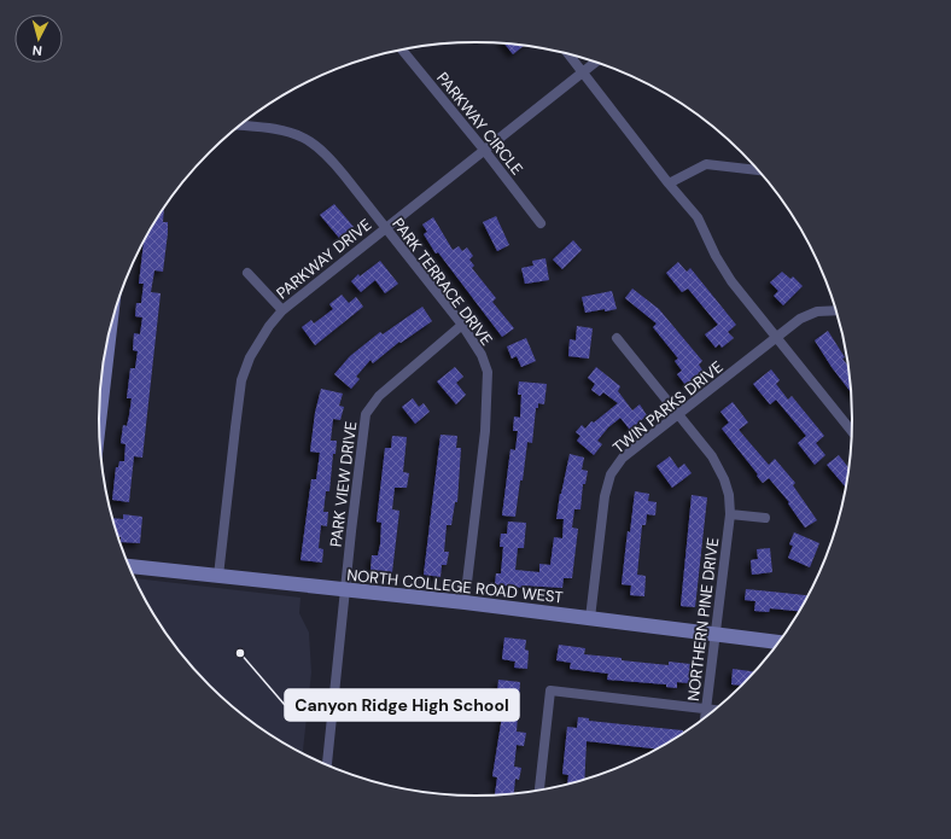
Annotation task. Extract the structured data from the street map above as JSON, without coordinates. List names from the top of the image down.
{
  "streets": {
    "street": [
      "PARKWAY CIRCLE",
      "PARKWAY DRIVE",
      "PARK TERRACE DRIVE",
      "TWIN PARKS DRIVE",
      "PARK VIEW DRIVE",
      "NORTH COLLEGE ROAD WEST",
      "NORTHERN PINE DRIVE"
    ]
  },
  "crossings": [
    ["PARKWAY CIRCLE", "PARKWAY DRIVE"],
    ["PARKWAY DRIVE", "PARK TERRACE DRIVE"],
    ["PARKWAY DRIVE", "NORTH COLLEGE ROAD WEST"],
    ["PARK TERRACE DRIVE", "PARK VIEW DRIVE"],
    ["PARK TERRACE DRIVE", "NORTH COLLEGE ROAD WEST"],
    ["TWIN PARKS DRIVE", "NORTH COLLEGE ROAD WEST"],
    ["TWIN PARKS DRIVE", "NORTHERN PINE DRIVE"],
    ["PARK VIEW DRIVE", "NORTH COLLEGE ROAD WEST"],
    ["NORTH COLLEGE ROAD WEST", "NORTHERN PINE DRIVE"]
  ],
  "places": ["Canyon Ridge High School"],
  "north": "bottom"
}
